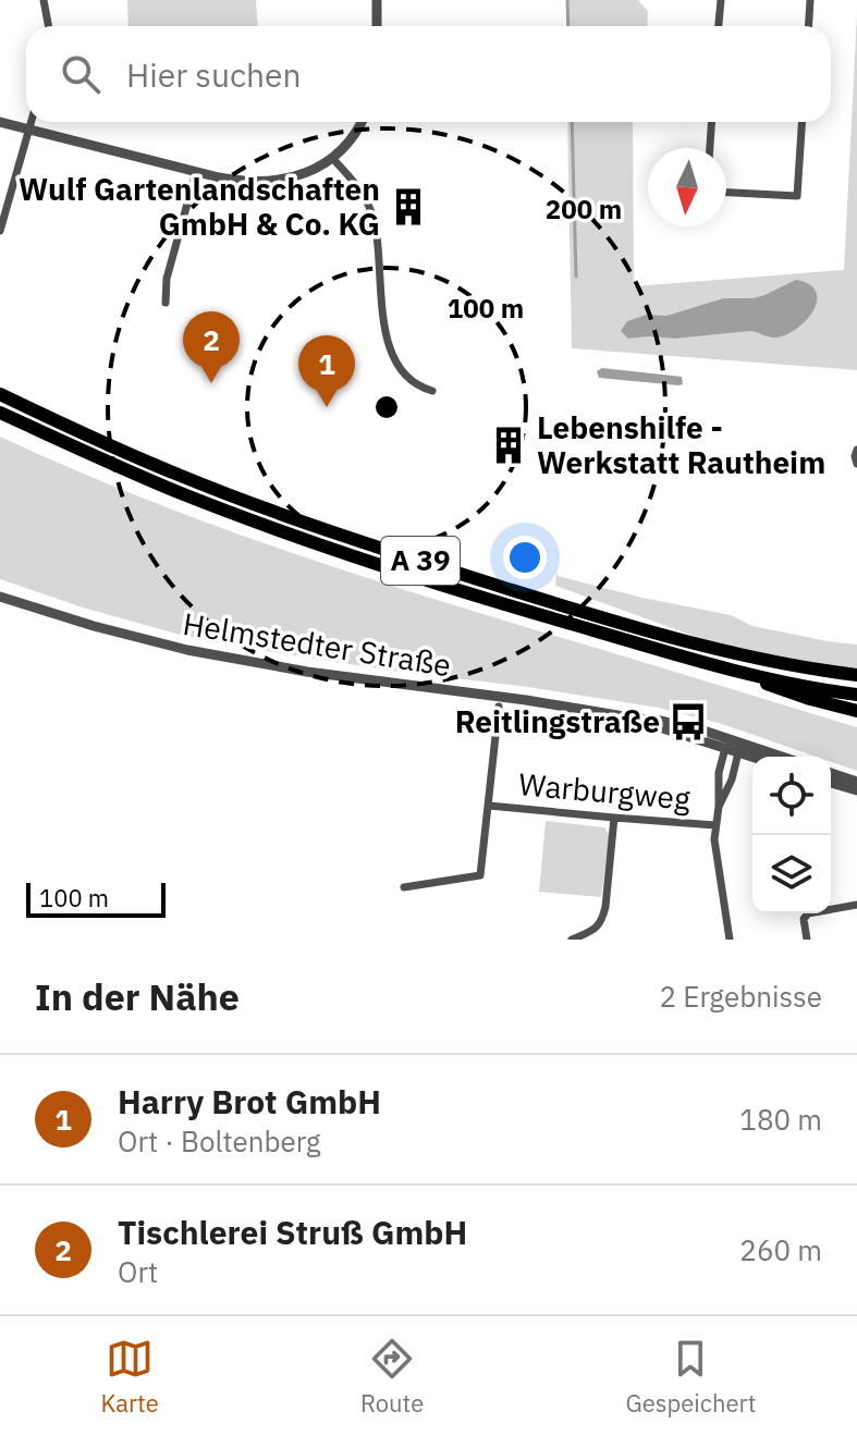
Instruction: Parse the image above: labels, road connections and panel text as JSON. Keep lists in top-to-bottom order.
{
  "streets": {
    "highway": ["A 39"],
    "street": ["Helmstedter Straße", "Warburgweg"]
  },
  "places": {
    "building": ["Wulf Gartenlandschaften GmbH & Co. KG", "Lebenshilfe - Werkstatt Rautheim"],
    "bus stop": ["Reitlingstraße"]
  },
  "scale_bar": "100 m",
  "north": "bottom",
  "page": {
    "search": "Hier suchen",
    "pins": ["2", "1"],
    "scale": "100 m",
    "heading": ["In der Nähe", "2 Ergebnisse"],
    "list": [
      {
        "mark": "1",
        "name": "Harry Brot GmbH",
        "note": "Ort · Boltenberg",
        "value": "180 m"
      },
      {
        "mark": "2",
        "name": "Tischlerei Struß GmbH",
        "note": "Ort",
        "value": "260 m"
      }
    ],
    "nav": ["Karte", "Route", "Gespeichert"]
  },
  "rings": ["200 m", "100 m"]
}
